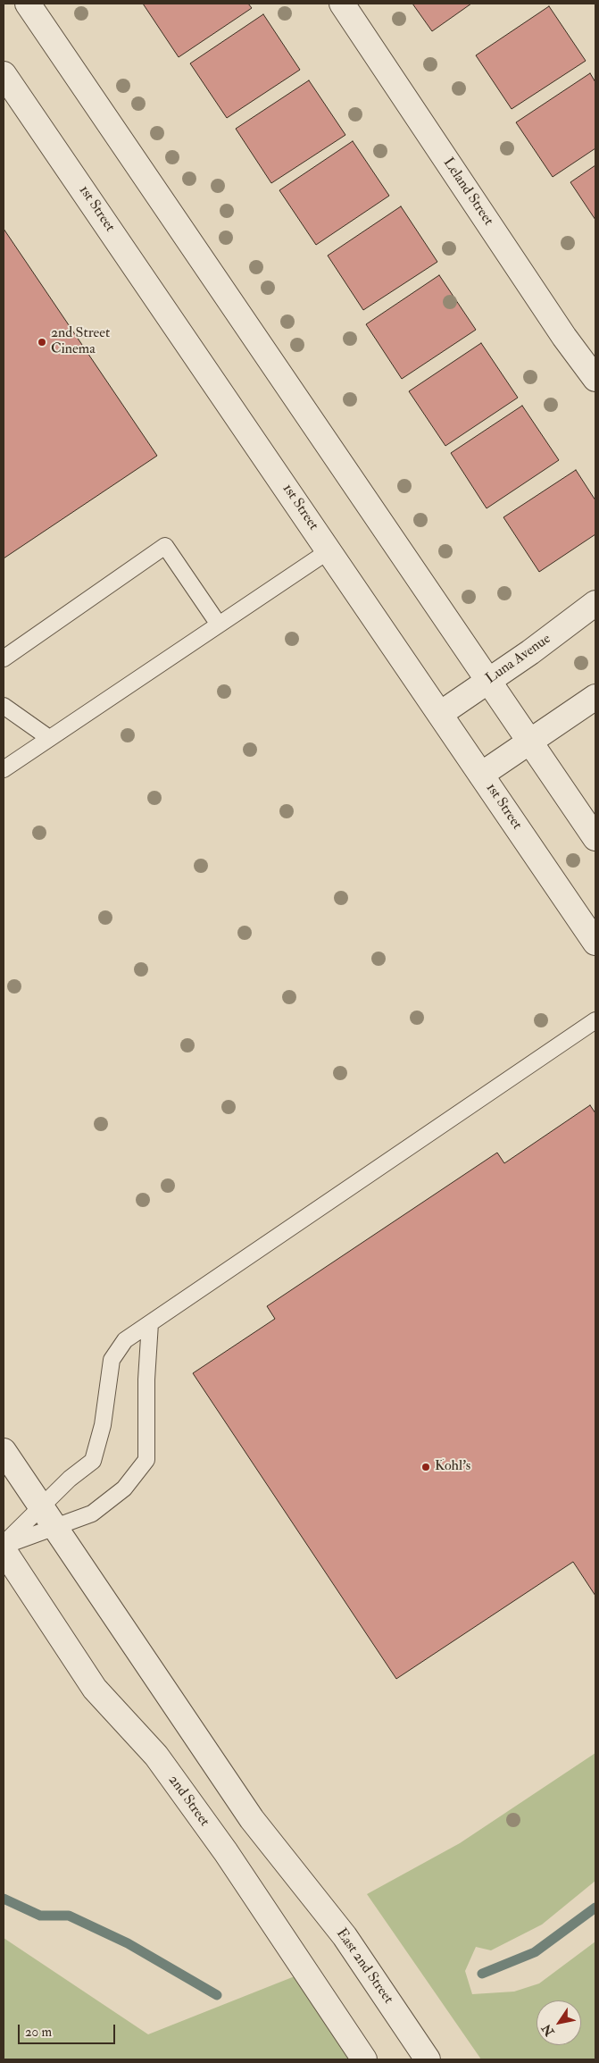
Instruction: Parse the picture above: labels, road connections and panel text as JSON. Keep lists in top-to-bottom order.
{
  "streets": {
    "street": [
      "Leland Street",
      "1st Street",
      "Luna Avenue",
      "2nd Street",
      "East 2nd Street"
    ]
  },
  "crossings": [
    ["1st Street", "Luna Avenue"]
  ],
  "places": ["2nd Street Cinema", "Kohl's"],
  "scale_bar": "20 m",
  "north": "bottom left"
}
